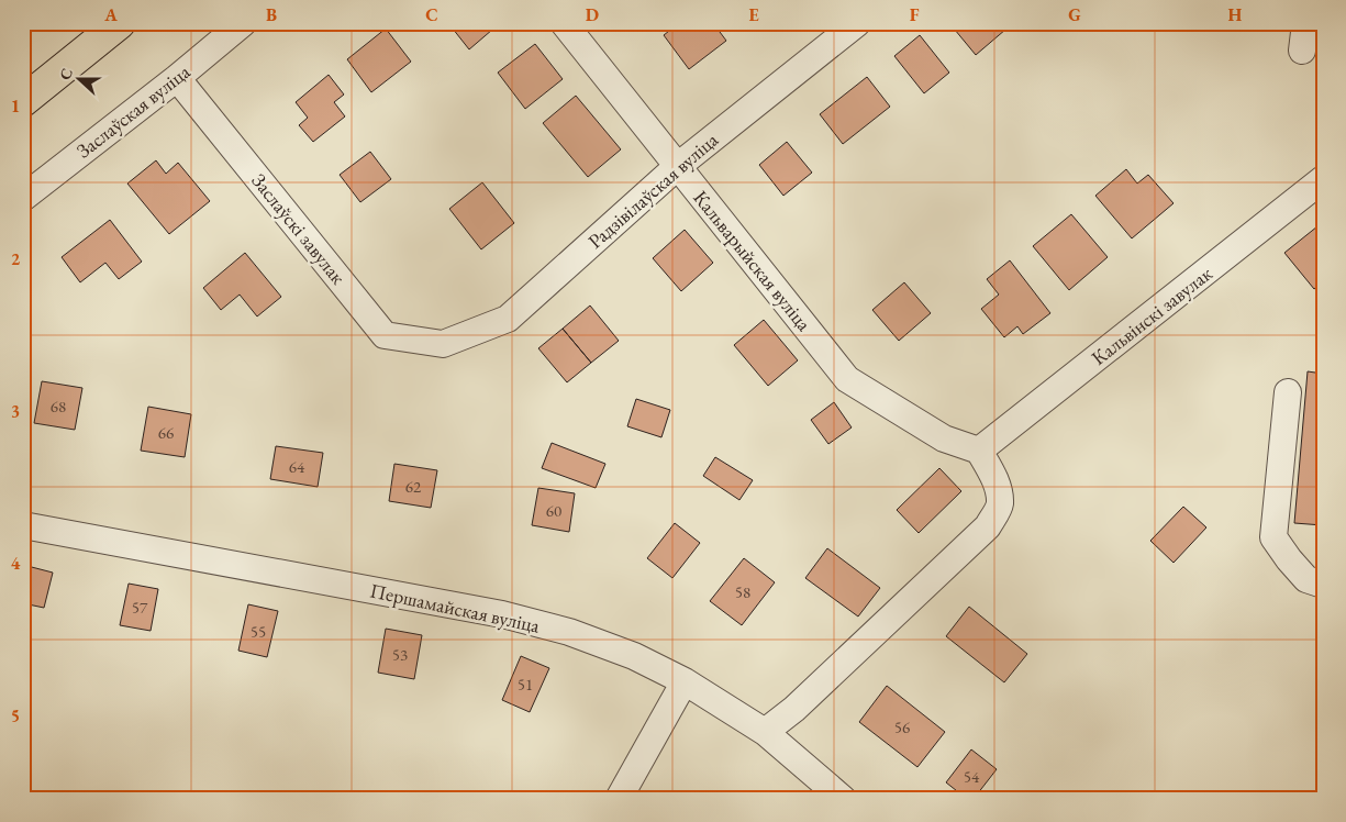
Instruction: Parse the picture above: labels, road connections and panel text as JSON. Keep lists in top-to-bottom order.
{
  "streets": {
    "street": [
      "Заслаўская вуліца",
      "Радзівілаўская вуліца",
      "Заслаўскі завулак",
      "Кальварыйская вуліца",
      "Кальвінскі завулак",
      "Першамайская вуліца"
    ]
  },
  "crossings": [
    ["Заслаўская вуліца", "Заслаўскі завулак"],
    ["Радзівілаўская вуліца", "Заслаўскі завулак"],
    ["Радзівілаўская вуліца", "Кальварыйская вуліца"],
    ["Кальварыйская вуліца", "Кальвінскі завулак"]
  ],
  "house_numbers": [
    "68",
    "66",
    "64",
    "62",
    "60",
    "58",
    "57",
    "55",
    "53",
    "51",
    "56",
    "54"
  ],
  "north": "left",
  "grid": {
    "columns": [
      "A",
      "B",
      "C",
      "D",
      "E",
      "F",
      "G",
      "H"
    ],
    "rows": [
      "1",
      "2",
      "3",
      "4",
      "5"
    ]
  }
}
